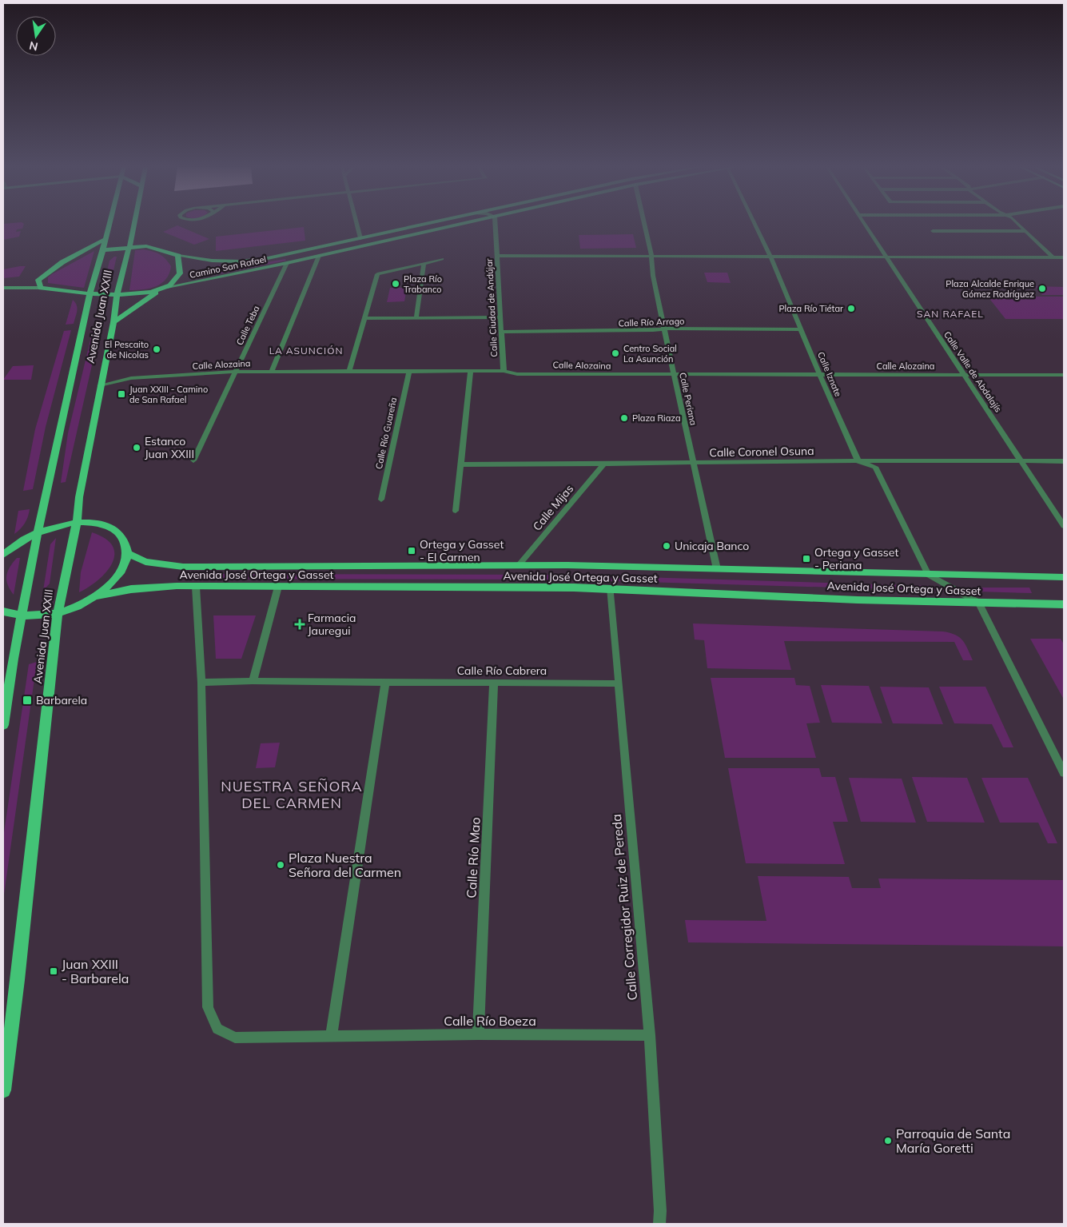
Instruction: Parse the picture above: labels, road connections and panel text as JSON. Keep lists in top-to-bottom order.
{
  "streets": {
    "main road": ["Camino San Rafael", "Avenida Juan XXIII", "Avenida José Ortega y Gasset"],
    "street": [
      "Calle Ciudad de Andújar",
      "Calle Río Arrago",
      "Calle Teba",
      "Calle Alozaina",
      "Calle Valle de Abdalajís",
      "Calle Iznate",
      "Calle Periana",
      "Calle Río Guareña",
      "Calle Coronel Osuna",
      "Calle Mijas",
      "Calle Río Cabrera",
      "Calle Río Mao",
      "Calle Corregidor Ruiz de Pereda",
      "Calle Río Boeza"
    ]
  },
  "crossings": [
    ["Camino San Rafael", "Calle Teba"],
    ["Calle Ciudad de Andújar", "Calle Río Arrago"],
    ["Calle Ciudad de Andújar", "Calle Alozaina"],
    ["Avenida Juan XXIII", "Calle Alozaina"],
    ["Calle Río Arrago", "Calle Iznate"],
    ["Calle Río Arrago", "Calle Periana"],
    ["Calle Teba", "Calle Alozaina"],
    ["Calle Alozaina", "Calle Valle de Abdalajís"],
    ["Calle Alozaina", "Calle Iznate"],
    ["Calle Alozaina", "Calle Periana"],
    ["Calle Alozaina", "Calle Río Guareña"],
    ["Calle Valle de Abdalajís", "Calle Coronel Osuna"],
    ["Calle Iznate", "Calle Coronel Osuna"],
    ["Calle Periana", "Calle Coronel Osuna"],
    ["Calle Periana", "Avenida José Ortega y Gasset"],
    ["Calle Coronel Osuna", "Calle Mijas"],
    ["Calle Mijas", "Avenida José Ortega y Gasset"],
    ["Avenida José Ortega y Gasset", "Calle Corregidor Ruiz de Pereda"],
    ["Calle Río Cabrera", "Calle Río Mao"],
    ["Calle Río Cabrera", "Calle Corregidor Ruiz de Pereda"],
    ["Calle Río Mao", "Calle Río Boeza"],
    ["Calle Corregidor Ruiz de Pereda", "Calle Río Boeza"]
  ],
  "districts": ["SAN RAFAEL", "LA ASUNCIÓN", "NUESTRA SEÑORA DEL CARMEN"],
  "places": {
    "other": [
      "Plaza Río Trabanco",
      "Plaza Alcalde Enrique Gómez Rodríguez",
      "Plaza Río Tiétar",
      "El Pescaito de Nicolas",
      "Centro Social La Asunción",
      "Plaza Riaza",
      "Estanco Juan XXIII",
      "Unicaja Banco",
      "Plaza Nuestra Señora del Carmen",
      "Parroquia de Santa María Goretti"
    ],
    "transit": [
      "Juan XXIII - Camino de San Rafael",
      "Ortega y Gasset - El Carmen",
      "Ortega y Gasset - Periana",
      "Barbarela",
      "Juan XXIII - Barbarela"
    ],
    "health": ["Farmacia Jauregui"]
  },
  "north": "bottom"
}
